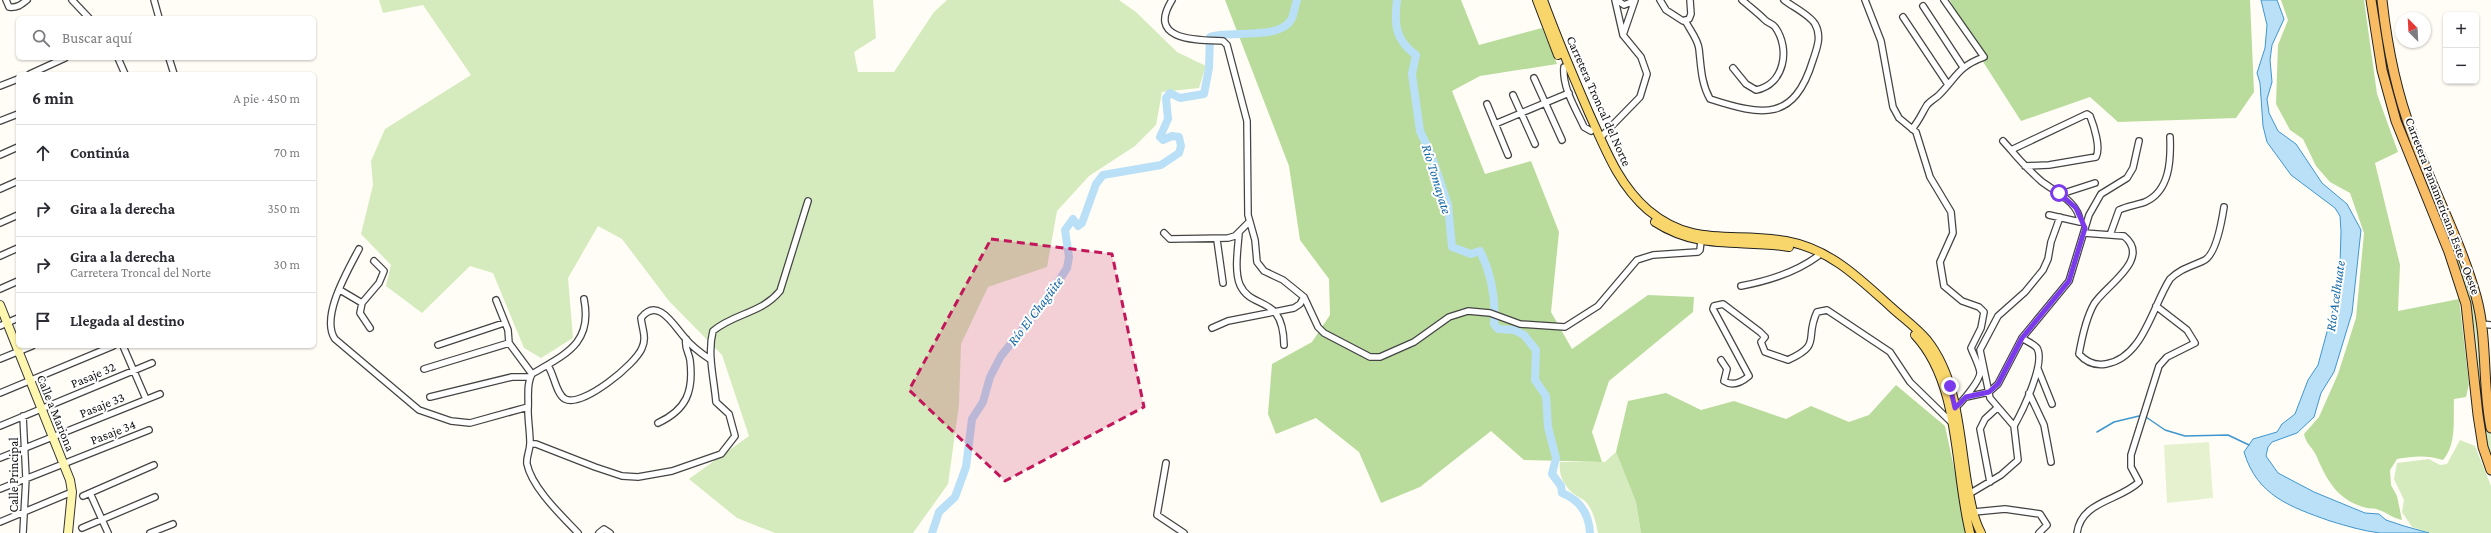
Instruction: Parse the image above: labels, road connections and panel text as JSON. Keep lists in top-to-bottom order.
{
  "streets": {
    "highway": ["Carretera Panamericana Este - Oeste"],
    "main road": ["Carretera Troncal del Norte", "Calle a Mariona"],
    "street": [
      "Pasaje 32",
      "Pasaje 33",
      "Pasaje 34",
      "Calle Principal"
    ]
  },
  "crossings": [
    ["Pasaje 32", "Calle a Mariona"],
    ["Pasaje 32", "Calle Principal"],
    ["Pasaje 33", "Calle a Mariona"],
    ["Pasaje 33", "Calle Principal"],
    ["Calle a Mariona", "Pasaje 34"],
    ["Pasaje 34", "Calle Principal"]
  ],
  "water": ["Río Tomayate", "Río Acelhuate", "Río El Chagüite"],
  "north": "top left",
  "page": {
    "map_buttons": ["+", "−"],
    "search": "Buscar aquí",
    "heading": ["6 min", "A pie · 450 m"],
    "list": [
      ["Continúa", "70 m"],
      ["Gira a la derecha", "350 m"],
      ["Gira a la derecha", "Carretera Troncal del Norte", "30 m"],
      "Llegada al destino"
    ]
  }
}
